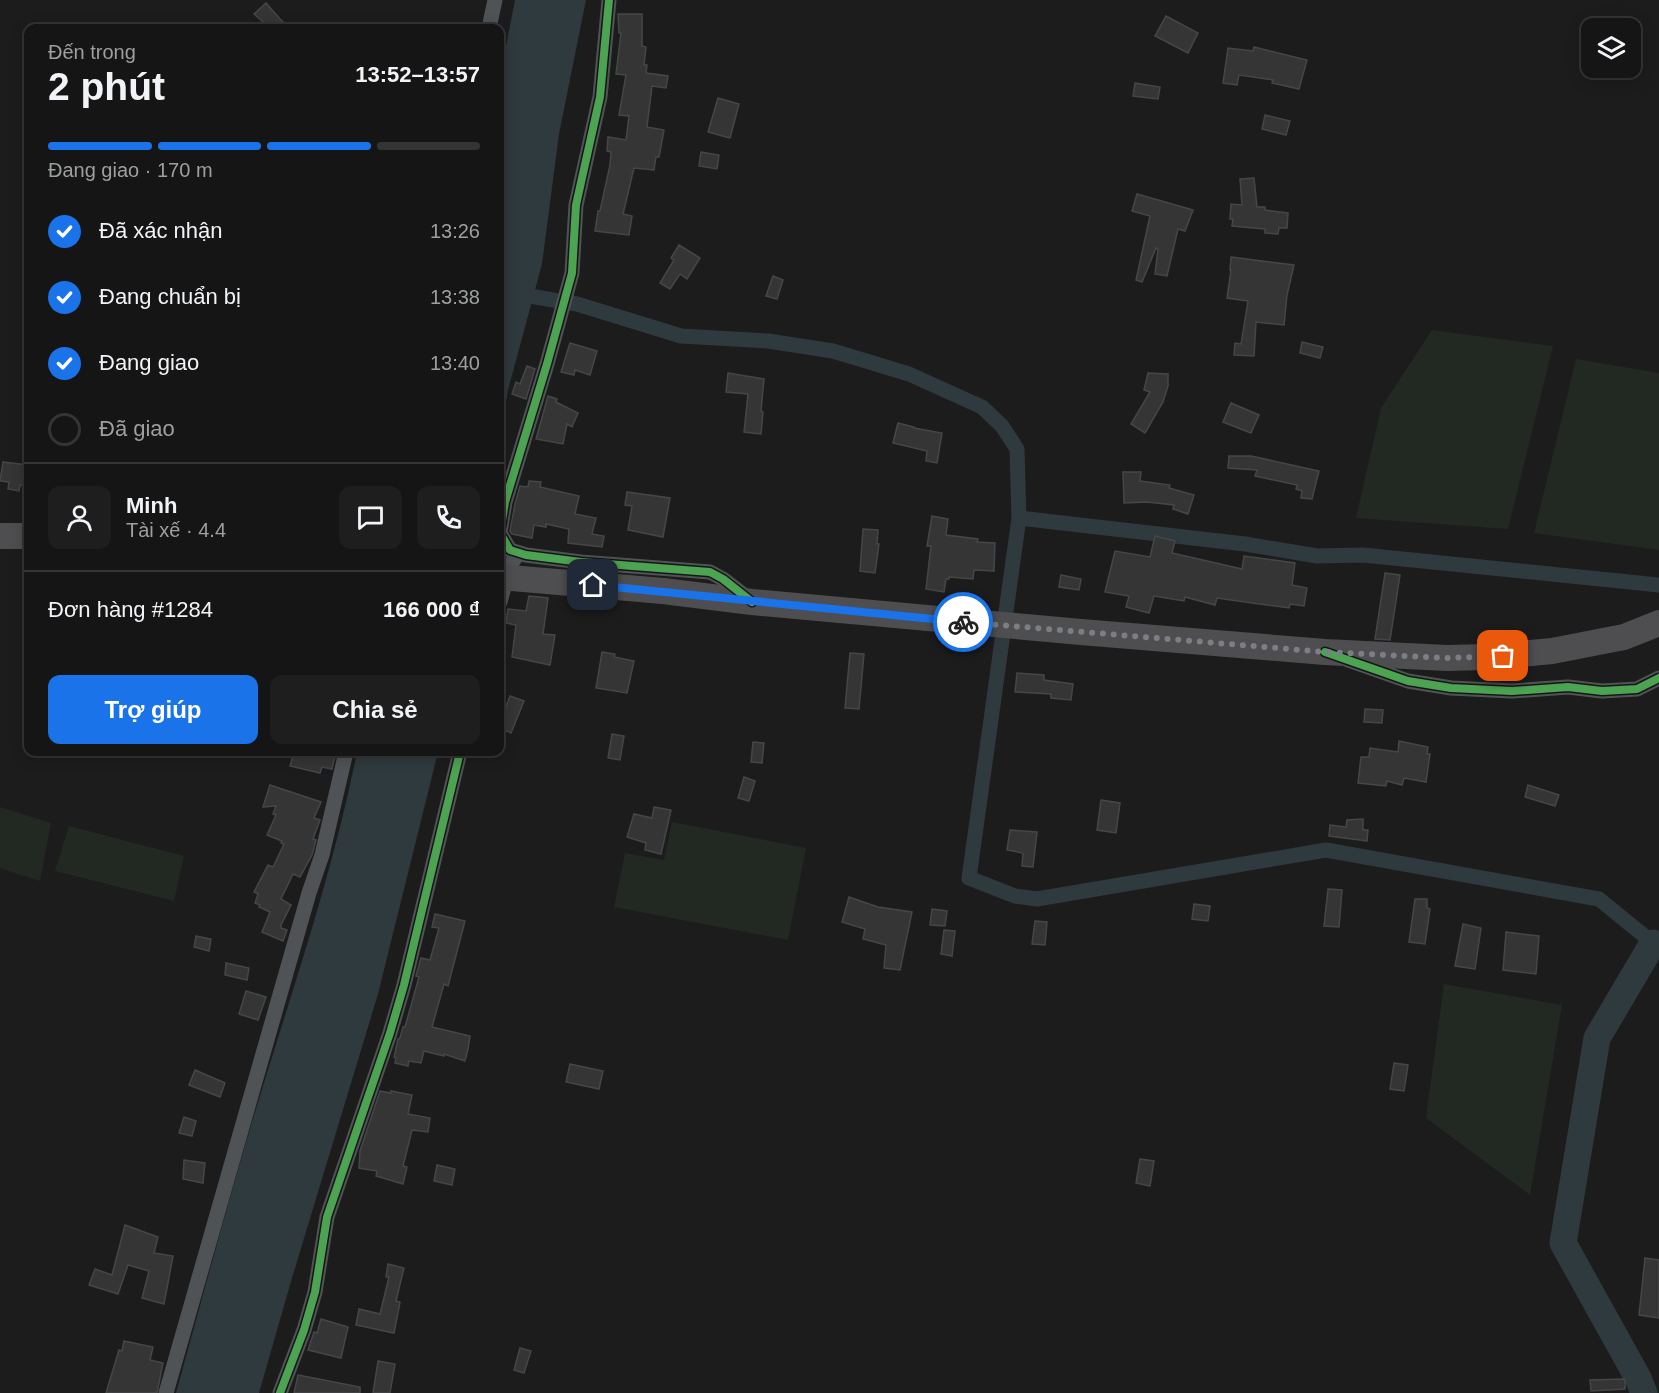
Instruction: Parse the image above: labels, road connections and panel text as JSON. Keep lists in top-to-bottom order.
{
  "page": {
    "heading": ["2 phút", "Đến trong", "13:52–13:57"],
    "panel": [
      "Minh",
      "Tài xế · 4.4",
      "Đơn hàng #1284",
      "166 000 ₫"
    ],
    "bar": "Đang giao · 170 m",
    "list": [
      ["Đã xác nhận", "13:26"],
      ["Đang chuẩn bị", "13:38"],
      ["Đang giao", "13:40"],
      "Đã giao"
    ],
    "buttons": ["Trợ giúp", "Chia sẻ"]
  }
}
